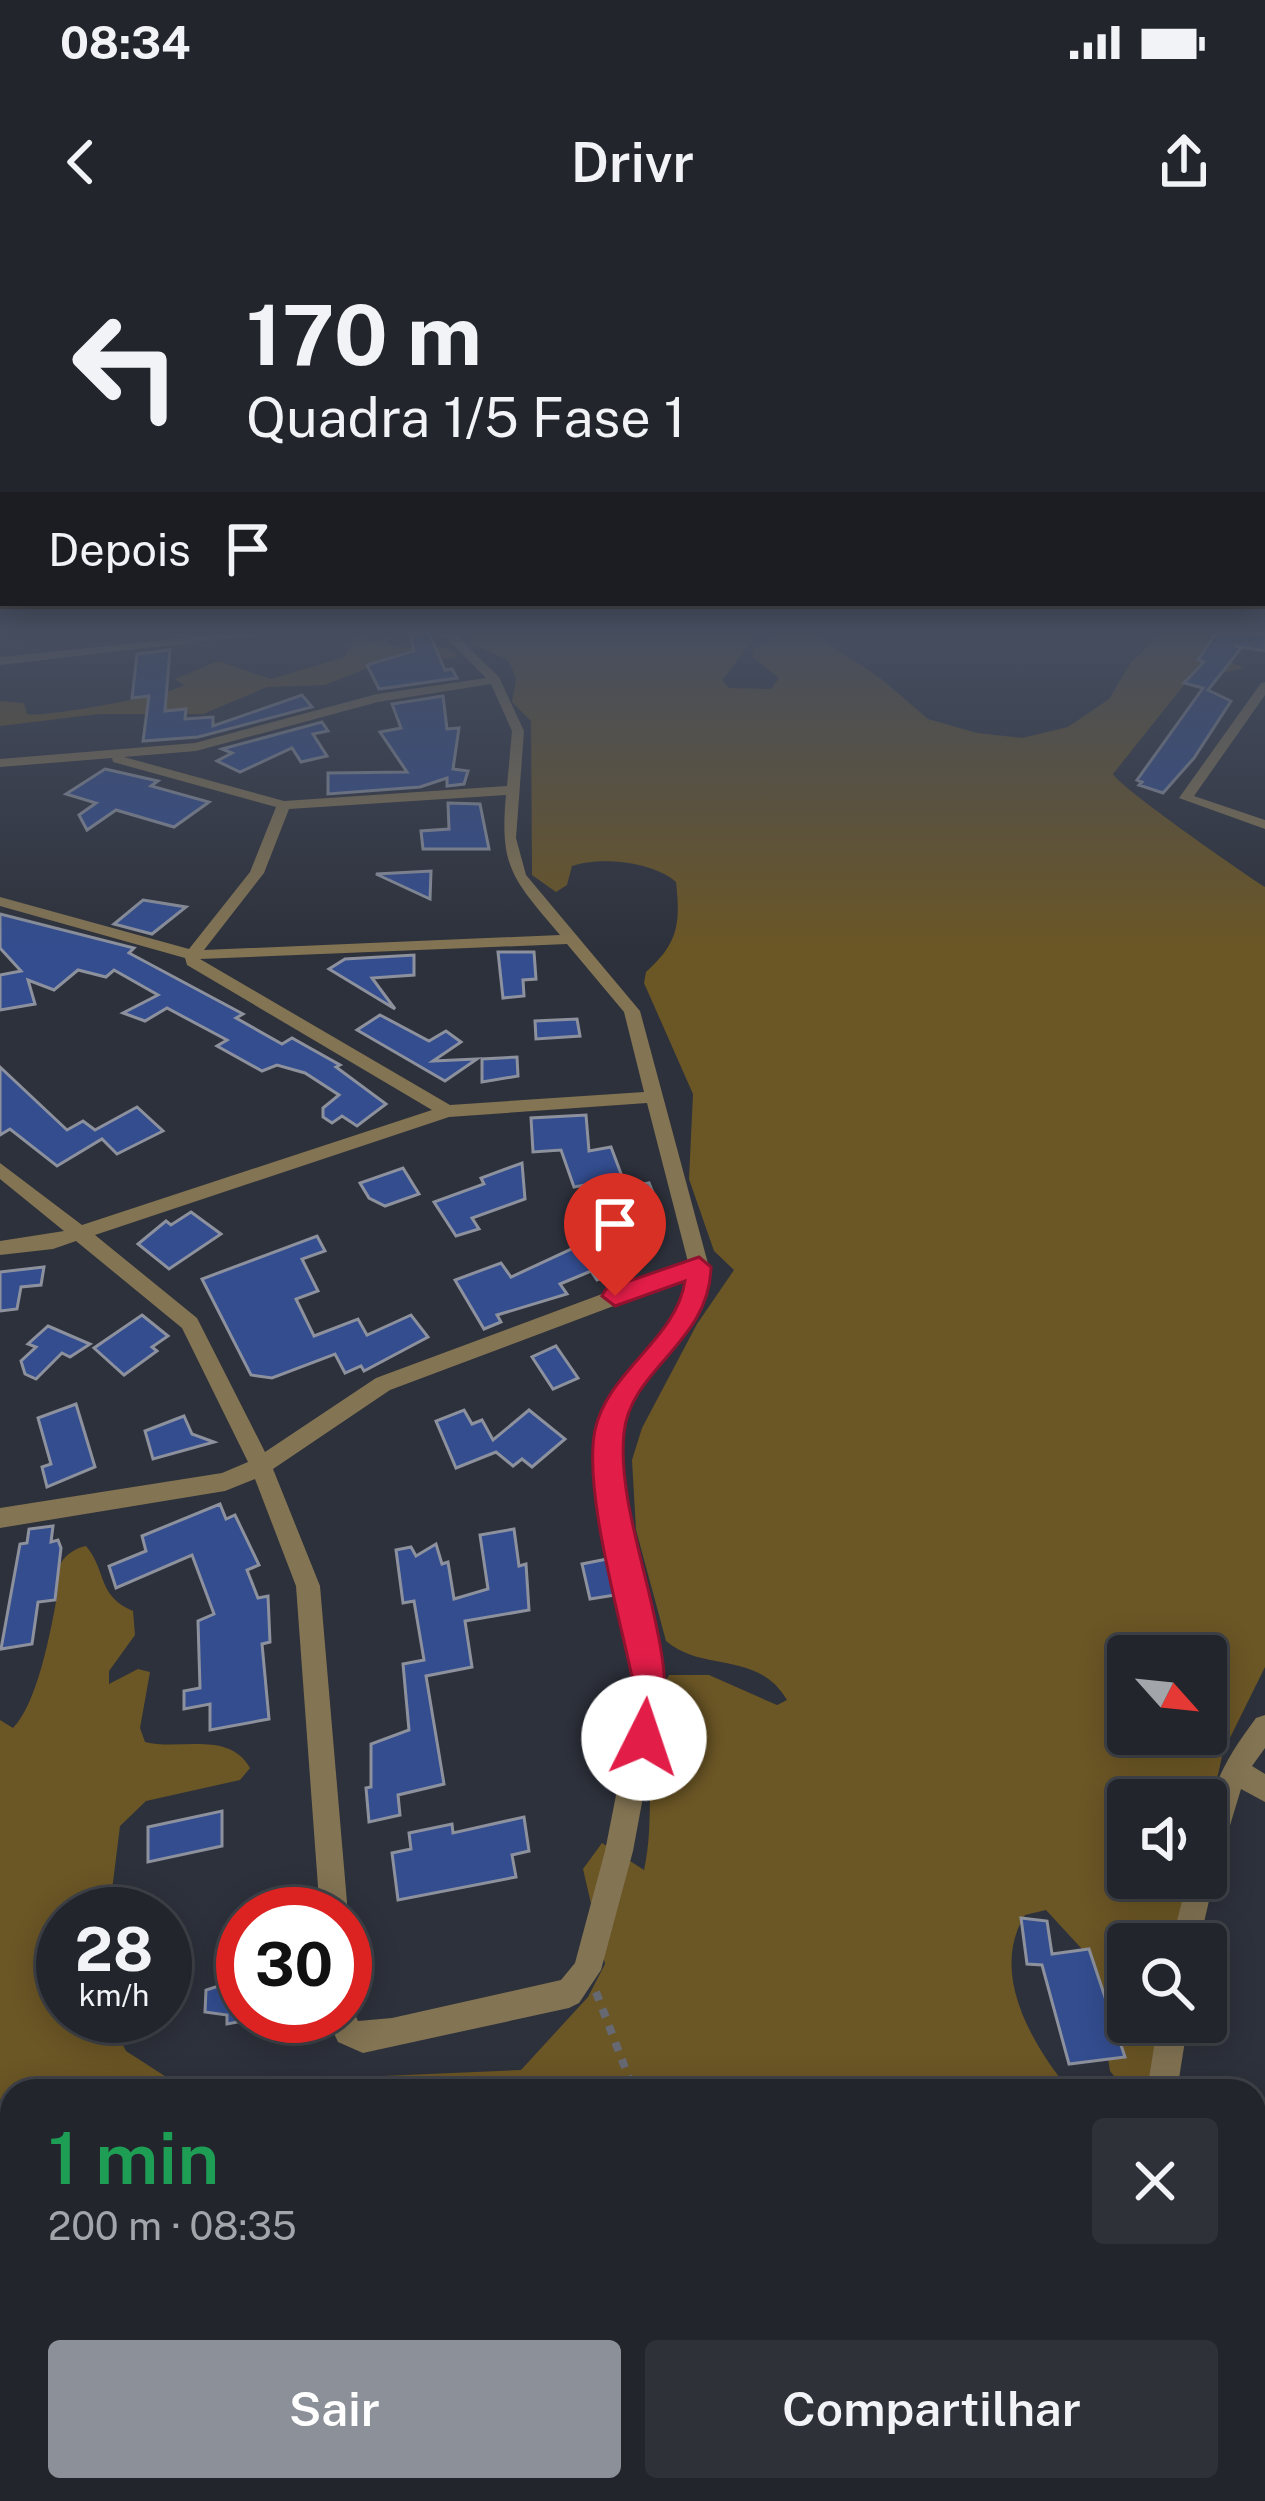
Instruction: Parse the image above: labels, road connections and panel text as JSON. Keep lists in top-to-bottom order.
{
  "north": "bottom right",
  "page": {
    "status": "08:34",
    "header": "Drivr",
    "turn": ["170 m", "Quadra 1/5 Fase 1"],
    "then": "Depois",
    "speed": "28 km/h",
    "limit": "30",
    "heading": ["1 min", "200 m · 08:35"],
    "buttons": ["Sair", "Compartilhar"]
  }
}
